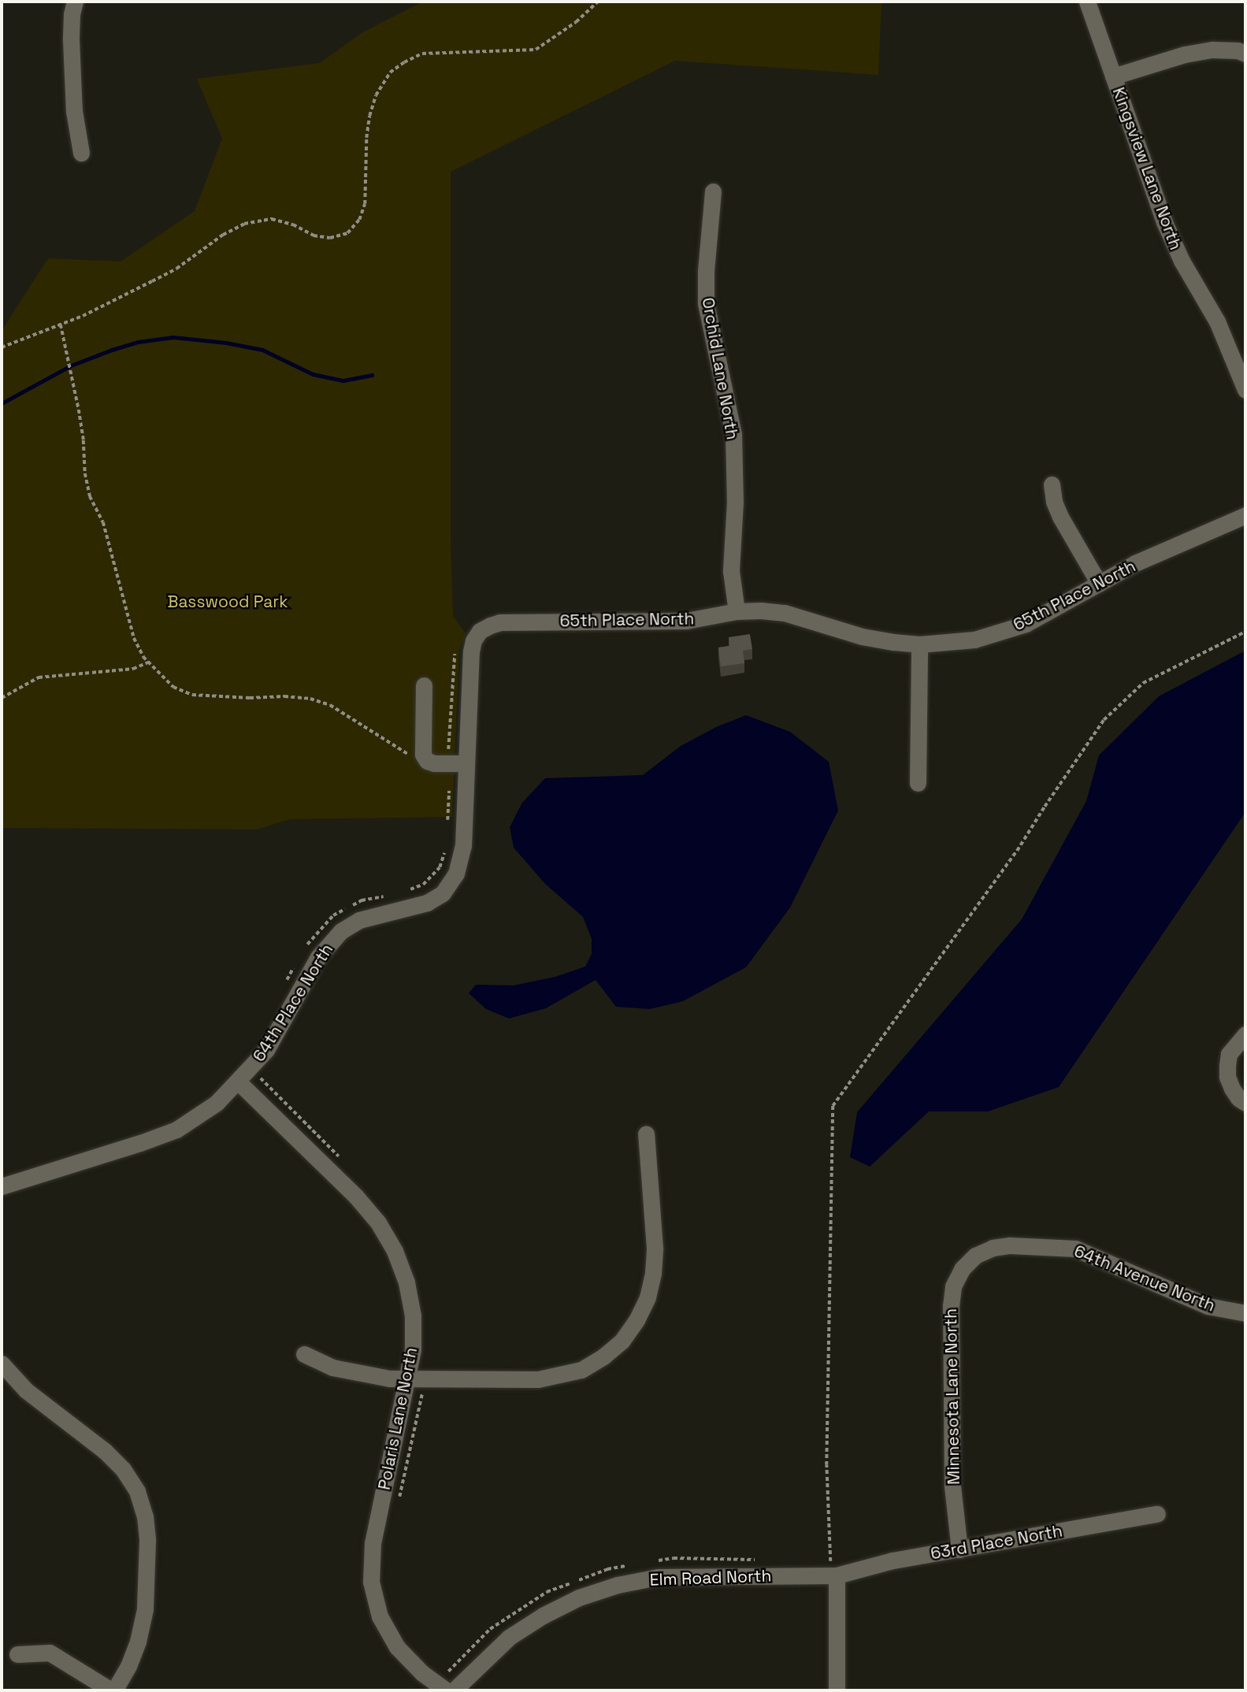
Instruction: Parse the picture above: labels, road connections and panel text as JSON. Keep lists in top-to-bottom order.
{
  "streets": {
    "street": [
      "Kingsview Lane North",
      "Orchid Lane North",
      "65th Place North",
      "64th Place North",
      "64th Avenue North",
      "Minnesota Lane North",
      "Polaris Lane North",
      "63rd Place North",
      "Elm Road North"
    ]
  },
  "crossings": [
    ["Orchid Lane North", "65th Place North"],
    ["65th Place North", "64th Place North"],
    ["64th Place North", "Polaris Lane North"],
    ["64th Avenue North", "Minnesota Lane North"],
    ["Minnesota Lane North", "63rd Place North"],
    ["63rd Place North", "Elm Road North"]
  ],
  "parks": ["Basswood Park"]
}
